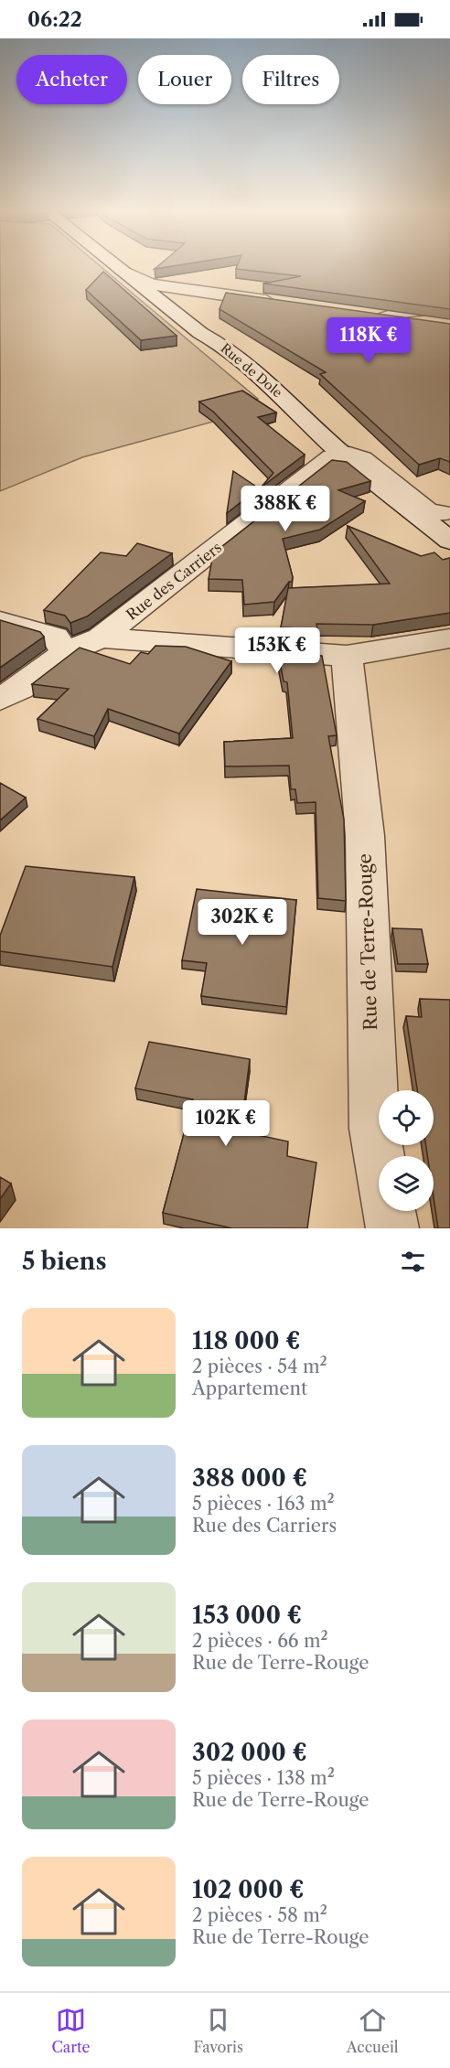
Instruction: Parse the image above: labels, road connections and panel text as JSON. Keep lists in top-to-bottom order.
{
  "streets": {
    "main road": ["Rue de Dole", "Rue des Carriers", "Rue de Terre-Rouge"]
  },
  "crossings": [
    ["Rue de Dole", "Rue des Carriers"]
  ],
  "page": {
    "status": "06:22",
    "chip": ["Acheter", "Louer", "Filtres"],
    "price": [
      "118K €",
      "388K €",
      "153K €",
      "302K €",
      "102K €"
    ],
    "heading": "5 biens",
    "list": [
      {
        "name": "118 000 €",
        "note": "2 pièces · 54 m² · Appartement"
      },
      {
        "name": "388 000 €",
        "note": "5 pièces · 163 m² · Rue des Carriers"
      },
      {
        "name": "153 000 €",
        "note": "2 pièces · 66 m² · Rue de Terre-Rouge"
      },
      {
        "name": "302 000 €",
        "note": "5 pièces · 138 m² · Rue de Terre-Rouge"
      },
      {
        "name": "102 000 €",
        "note": "2 pièces · 58 m² · Rue de Terre-Rouge"
      }
    ],
    "tabs": ["Carte", "Favoris", "Accueil"]
  }
}
